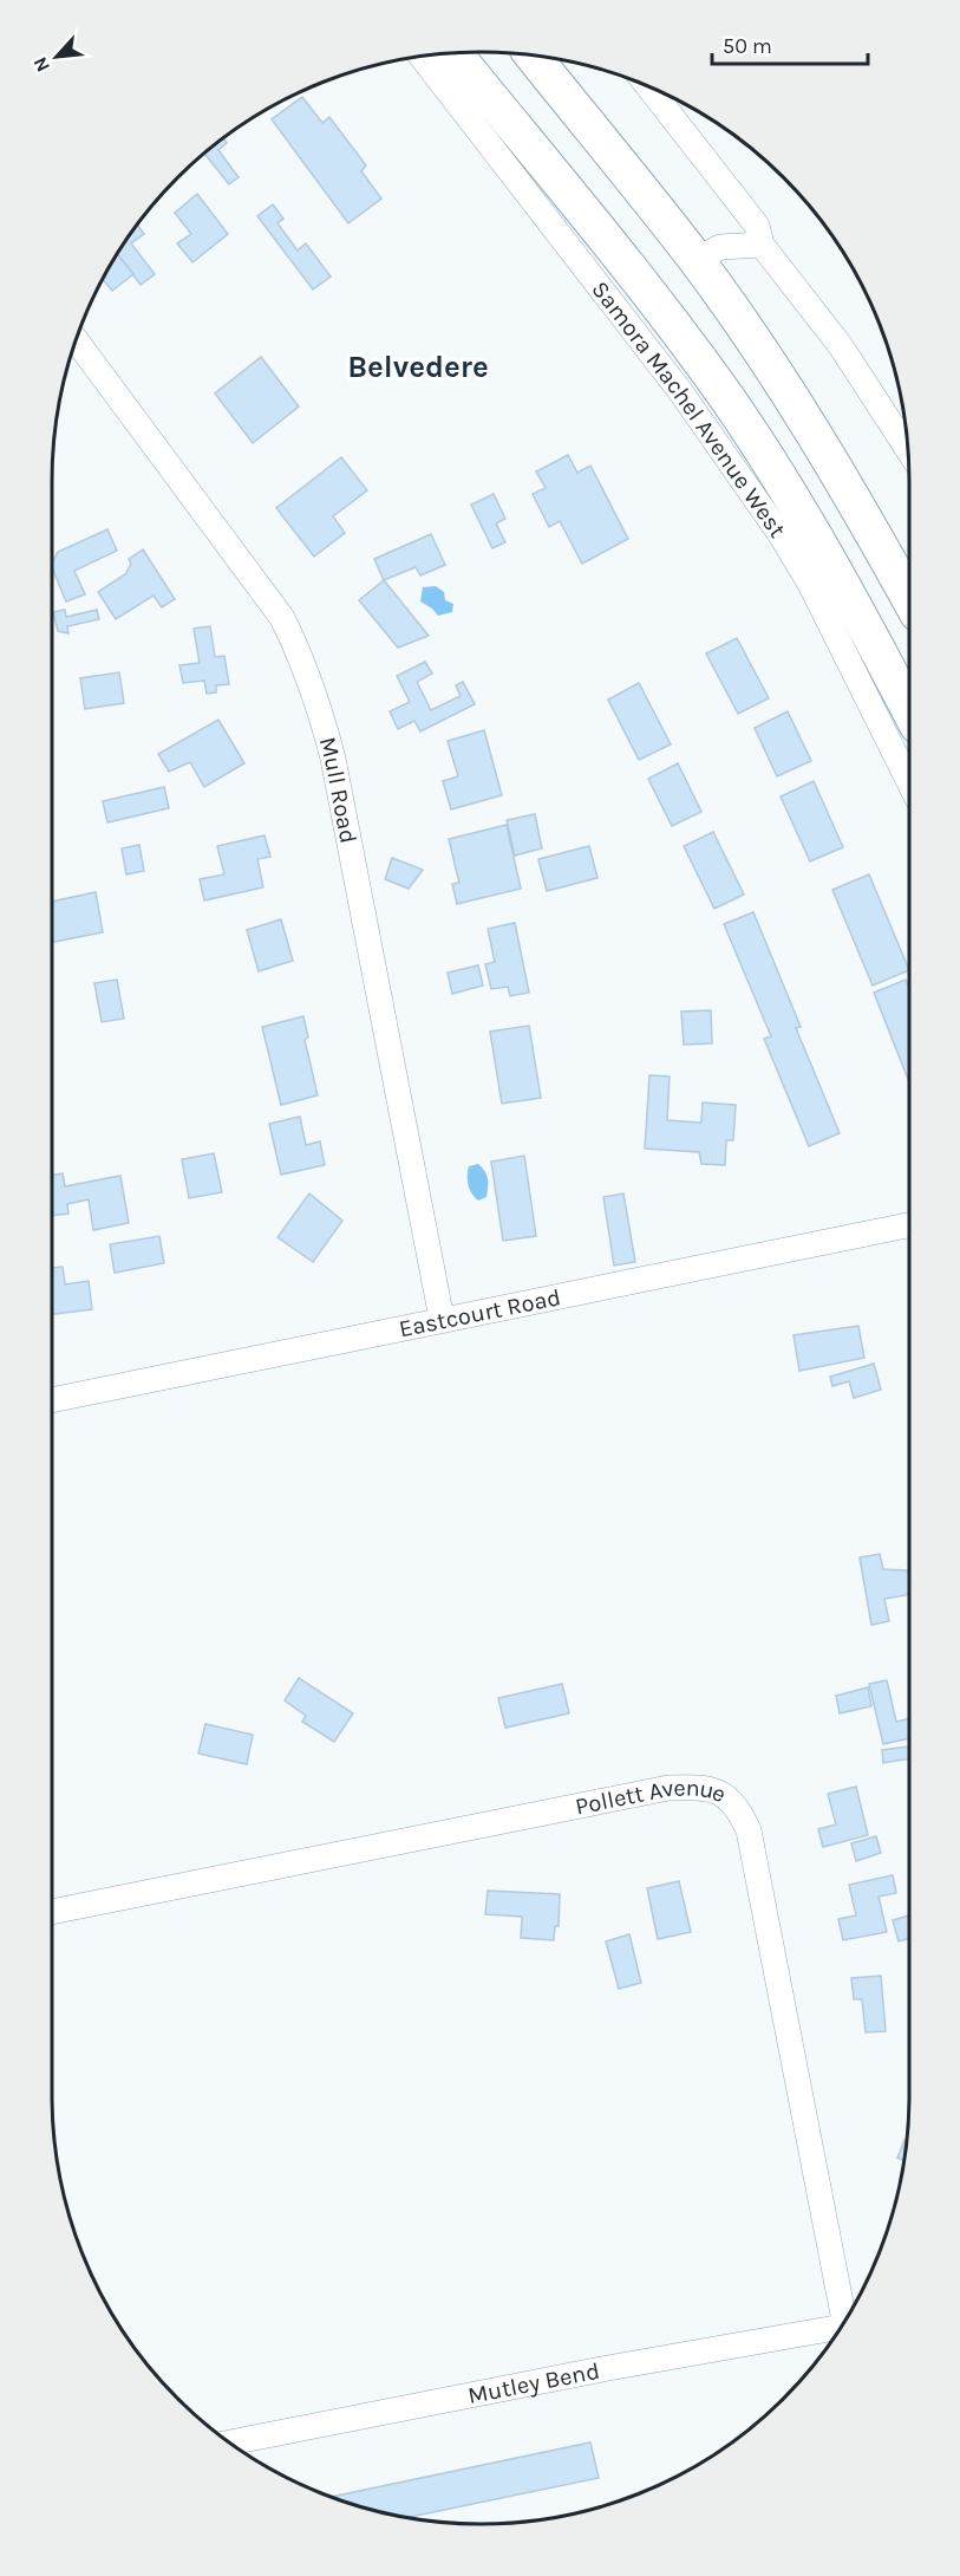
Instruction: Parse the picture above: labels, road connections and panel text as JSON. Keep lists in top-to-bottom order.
{
  "streets": {
    "highway": ["Samora Machel Avenue West"],
    "street": [
      "Mull Road",
      "Eastcourt Road",
      "Pollett Avenue",
      "Mutley Bend"
    ]
  },
  "crossings": [
    ["Mull Road", "Eastcourt Road"]
  ],
  "districts": ["Belvedere"],
  "scale_bar": "50 m",
  "north": "bottom left"
}
